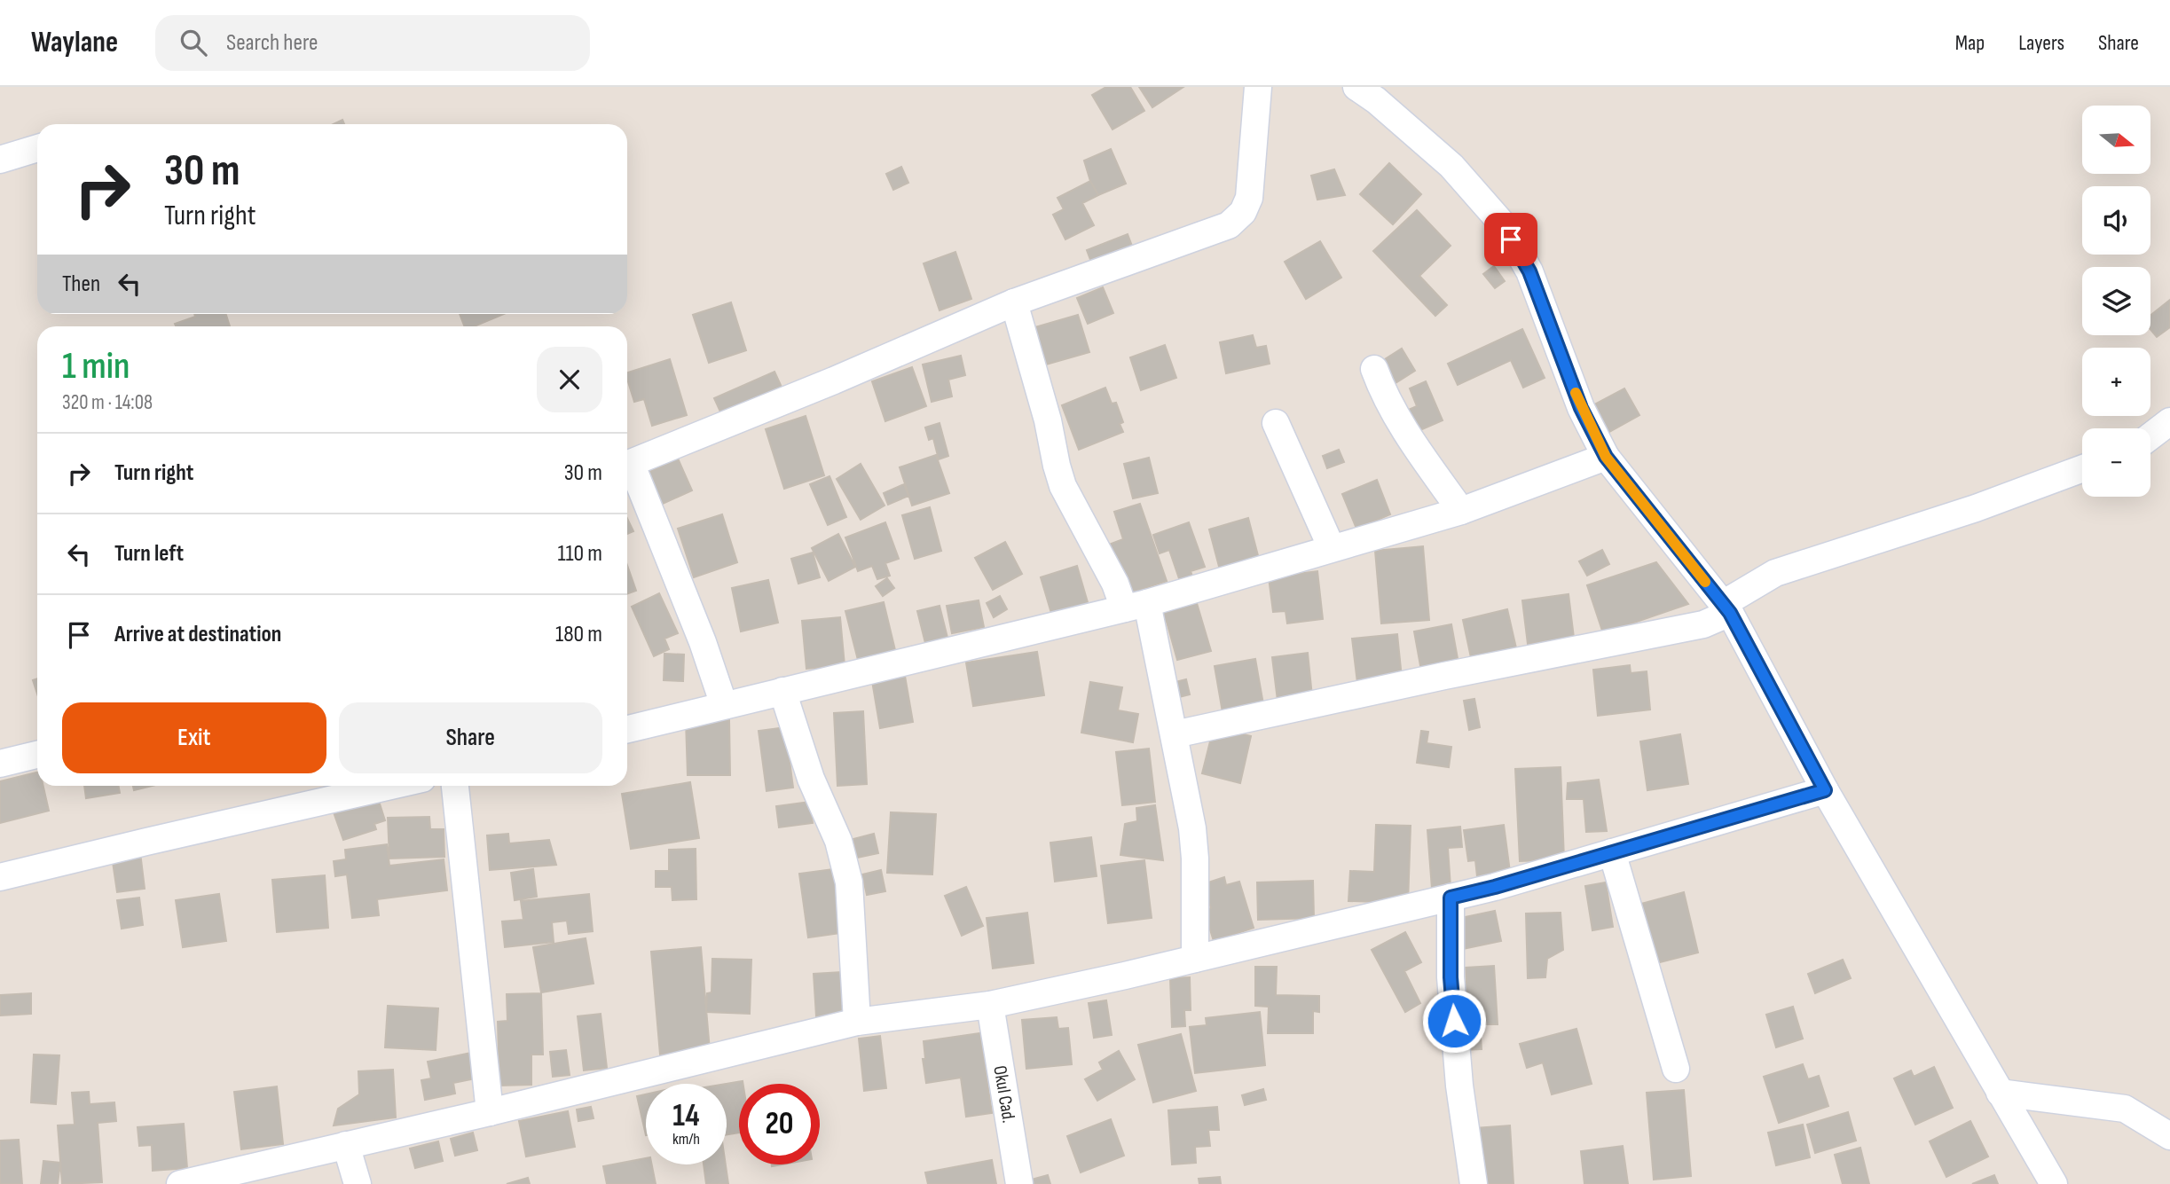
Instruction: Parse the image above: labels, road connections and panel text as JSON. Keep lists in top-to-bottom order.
{
  "streets": {
    "street": ["Okul Cad."]
  },
  "north": "right",
  "page": {
    "header": "Waylane",
    "search": "Search here",
    "nav": ["Map", "Layers", "Share"],
    "map_buttons": ["+", "−"],
    "turn": ["30 m", "Turn right"],
    "then": "Then",
    "heading": ["1 min", "320 m · 14:08"],
    "list": [
      {
        "name": "Turn right",
        "value": "30 m"
      },
      {
        "name": "Turn left",
        "value": "110 m"
      },
      {
        "name": "Arrive at destination",
        "value": "180 m"
      }
    ],
    "buttons": ["Exit", "Share"],
    "speed": "14 km/h",
    "limit": "20"
  }
}
